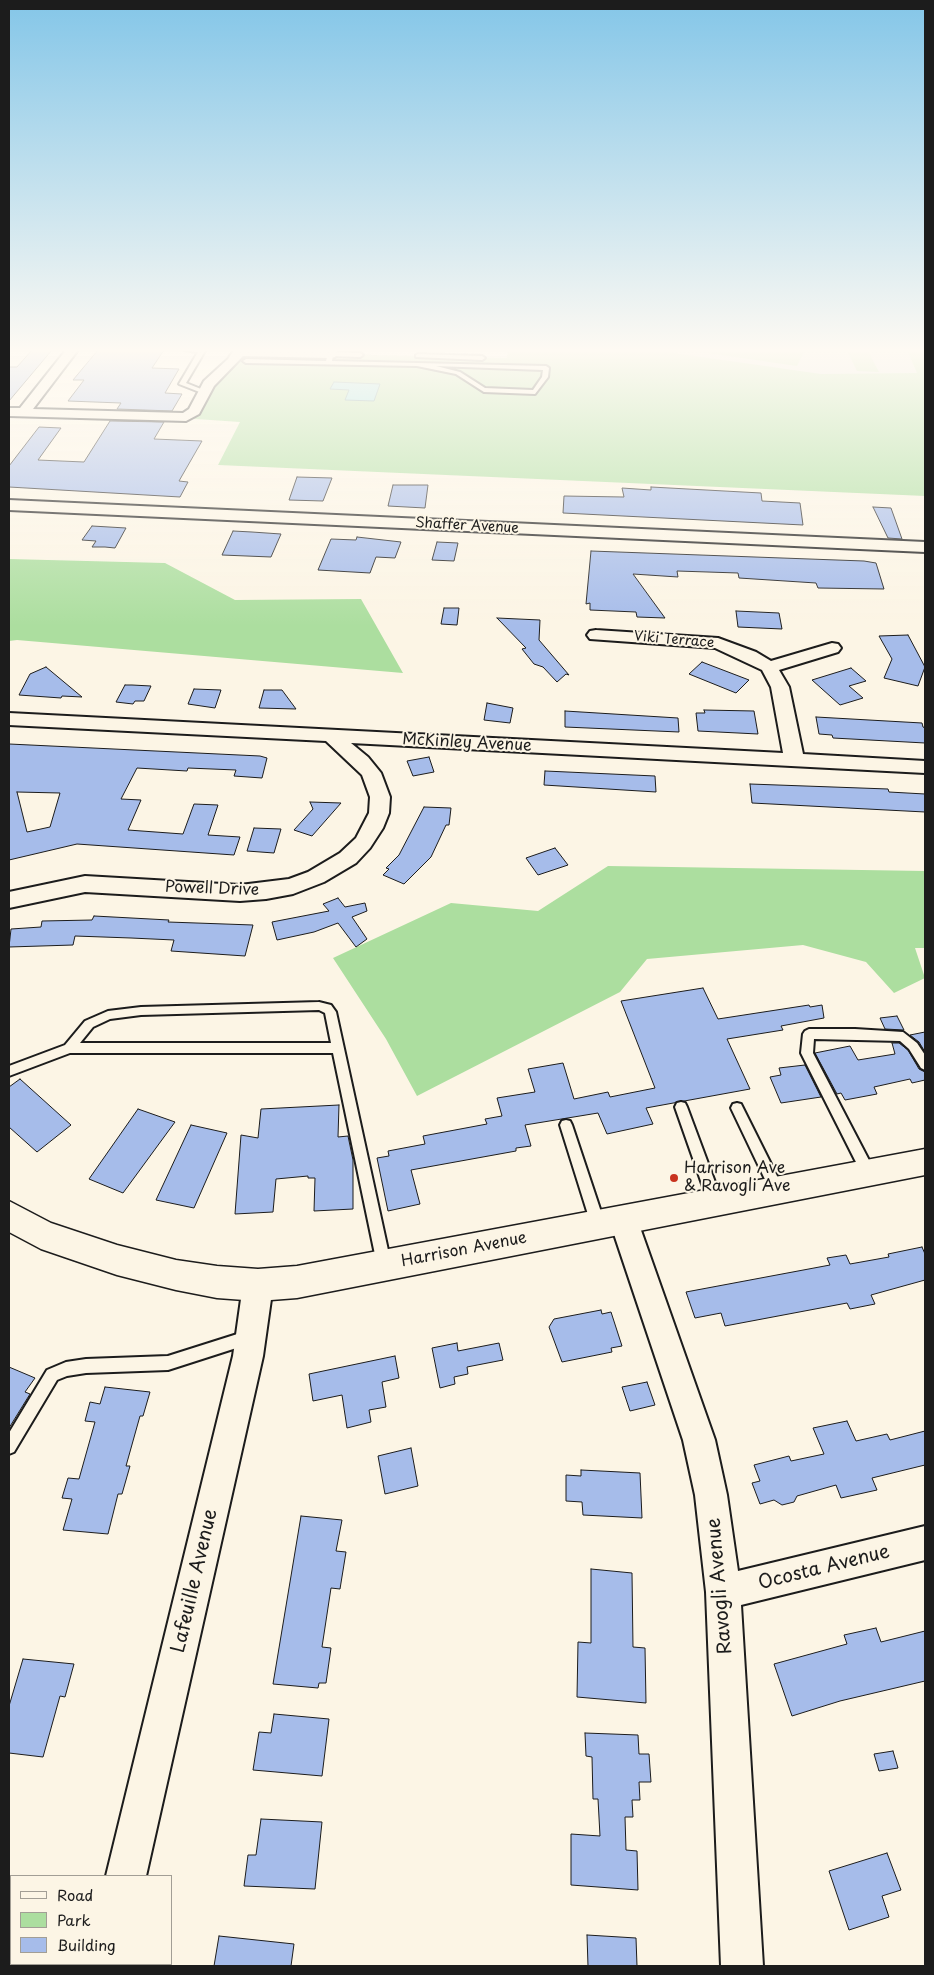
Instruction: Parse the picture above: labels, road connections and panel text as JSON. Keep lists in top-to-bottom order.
{
  "streets": {
    "main road": ["Harrison Avenue"],
    "street": [
      "Shaffer Avenue",
      "Viki Terrace",
      "McKinley Avenue",
      "Powell Drive",
      "Ocosta Avenue",
      "Lafeuille Avenue",
      "Ravogli Avenue"
    ]
  },
  "crossings": [
    ["McKinley Avenue", "Powell Drive"],
    ["Harrison Avenue", "Lafeuille Avenue"],
    ["Harrison Avenue", "Ravogli Avenue"],
    ["Ocosta Avenue", "Ravogli Avenue"]
  ],
  "places": ["Harrison Ave & Ravogli Ave"],
  "legend": ["Road", "Park", "Building"]
}
